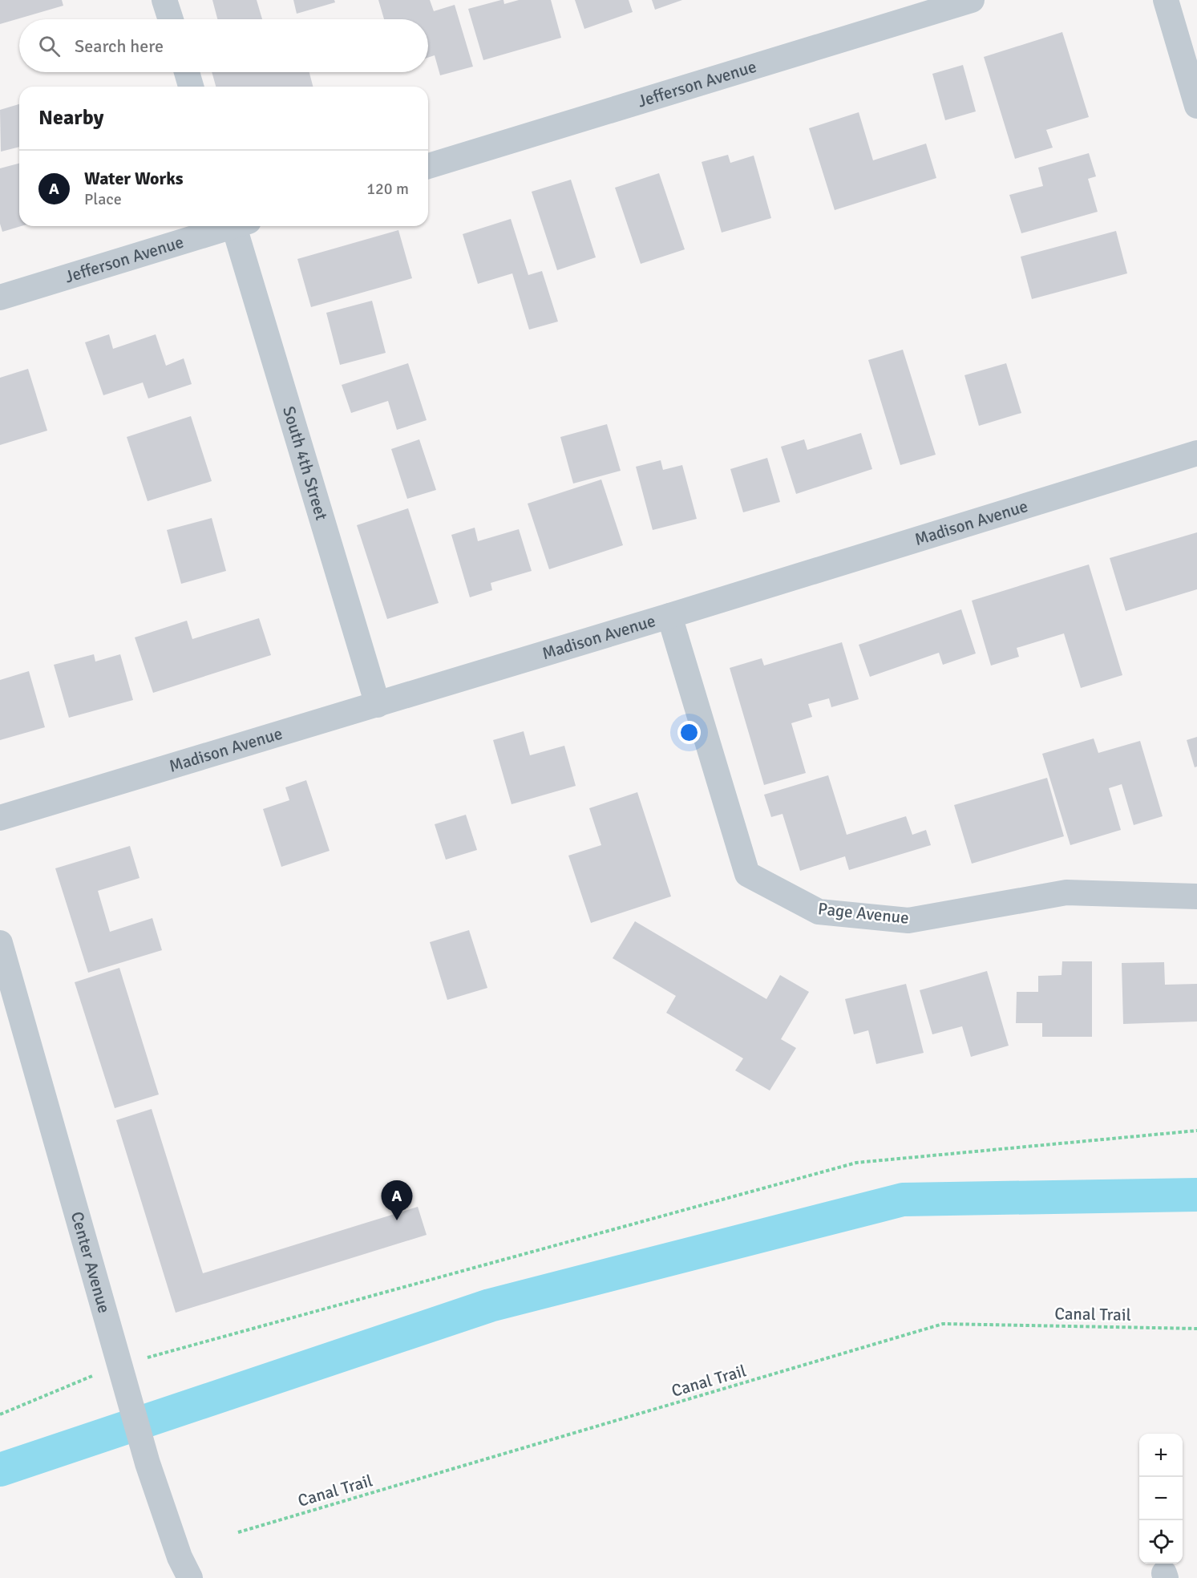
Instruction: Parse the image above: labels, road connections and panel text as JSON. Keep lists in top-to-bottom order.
{
  "streets": {
    "street": [
      "Jefferson Avenue",
      "South 4th Street",
      "Madison Avenue",
      "Page Avenue",
      "Center Avenue"
    ],
    "path": ["Canal Trail"]
  },
  "crossings": [
    ["South 4th Street", "Madison Avenue"],
    ["Madison Avenue", "Page Avenue"]
  ],
  "page": {
    "search": "Search here",
    "heading": "Nearby",
    "list": [
      {
        "mark": "A",
        "name": "Water Works",
        "note": "Place",
        "value": "120 m"
      }
    ],
    "pins": "A",
    "map_buttons": ["+", "−"]
  }
}
